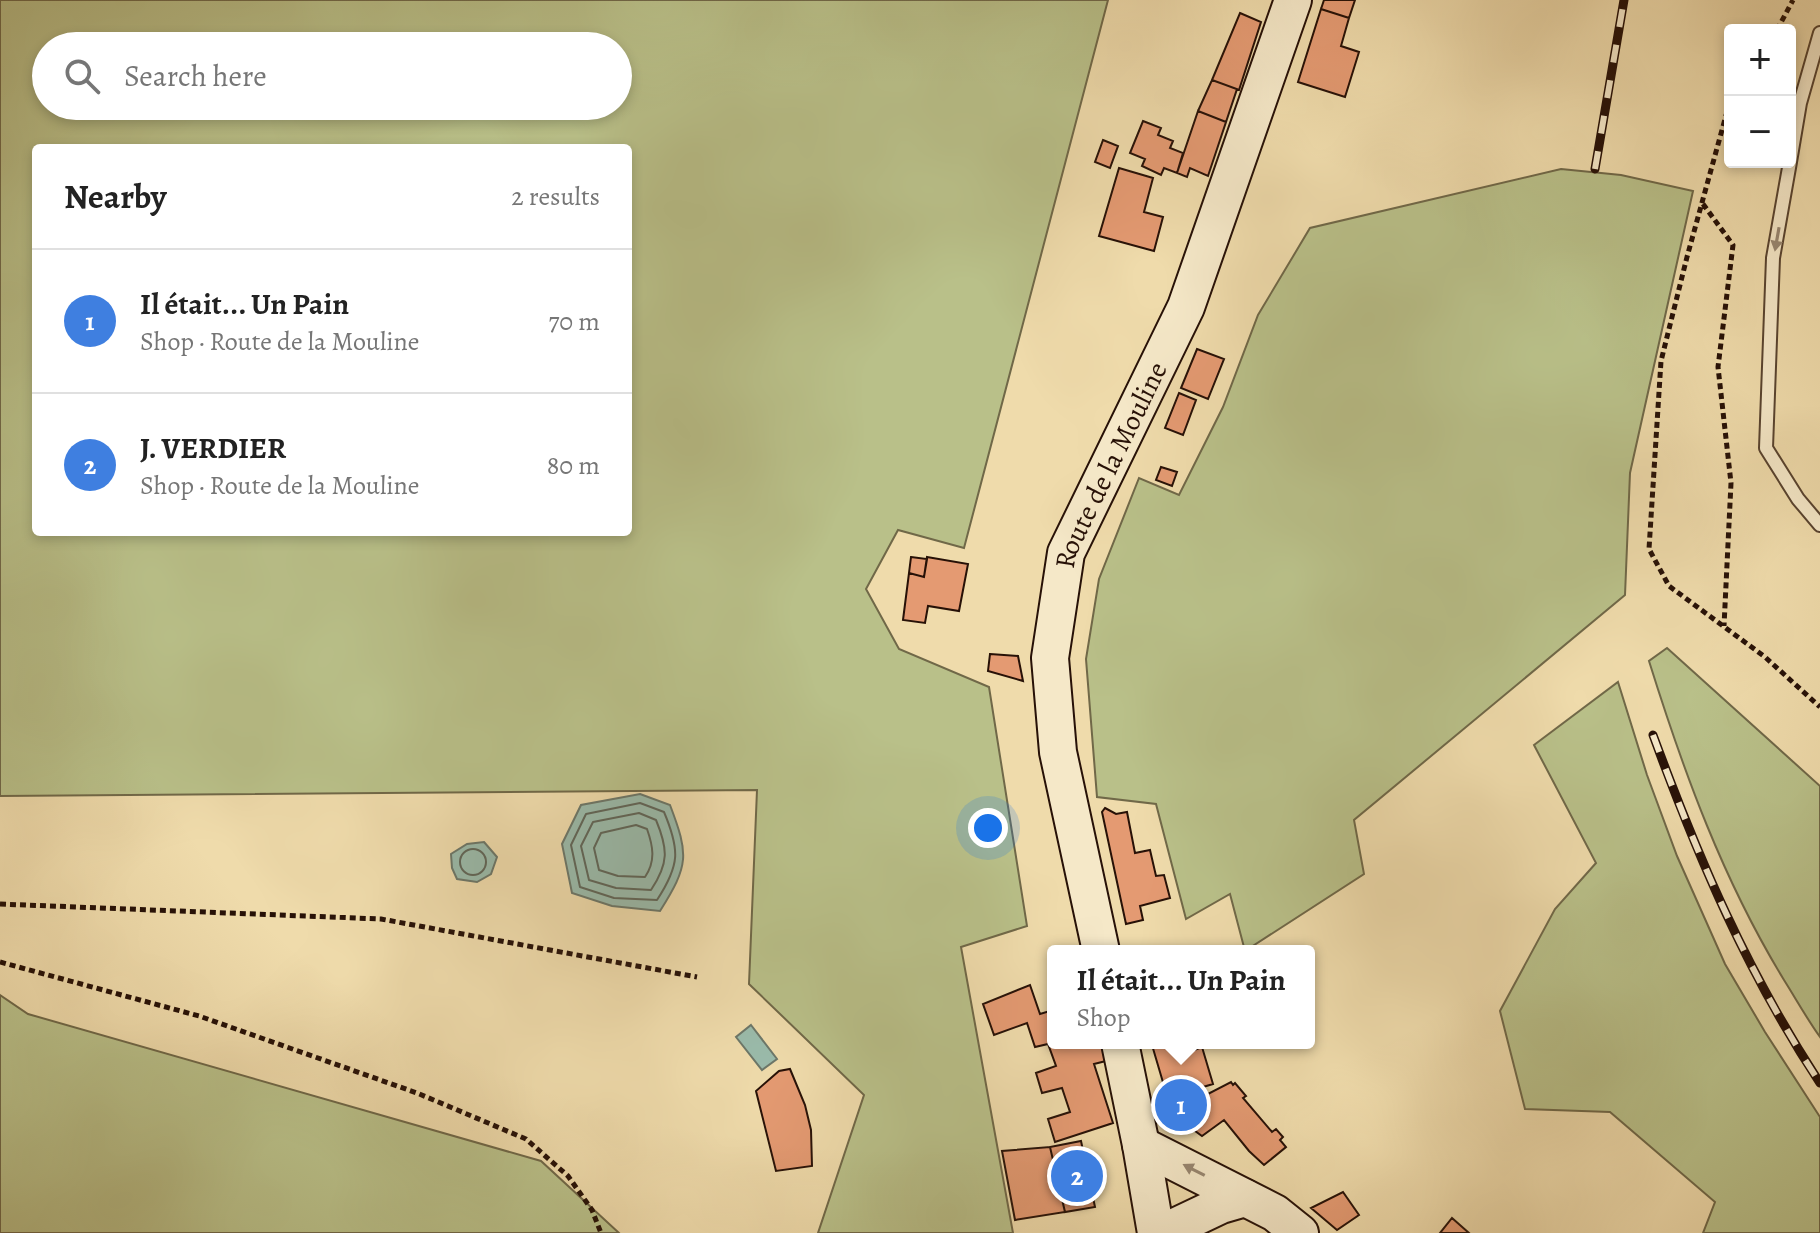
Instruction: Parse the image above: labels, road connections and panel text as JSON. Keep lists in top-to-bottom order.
{
  "streets": {
    "main road": ["Route de la Mouline"]
  },
  "page": {
    "map_buttons": ["+", "−"],
    "search": "Search here",
    "heading": ["Nearby", "2 results"],
    "list": [
      {
        "mark": "1",
        "name": "Il était... Un Pain",
        "note": "Shop · Route de la Mouline",
        "value": "70 m"
      },
      {
        "mark": "2",
        "name": "J. VERDIER",
        "note": "Shop · Route de la Mouline",
        "value": "80 m"
      }
    ],
    "popup": ["Il était... Un Pain", "Shop"],
    "pins": ["1", "2"]
  }
}
